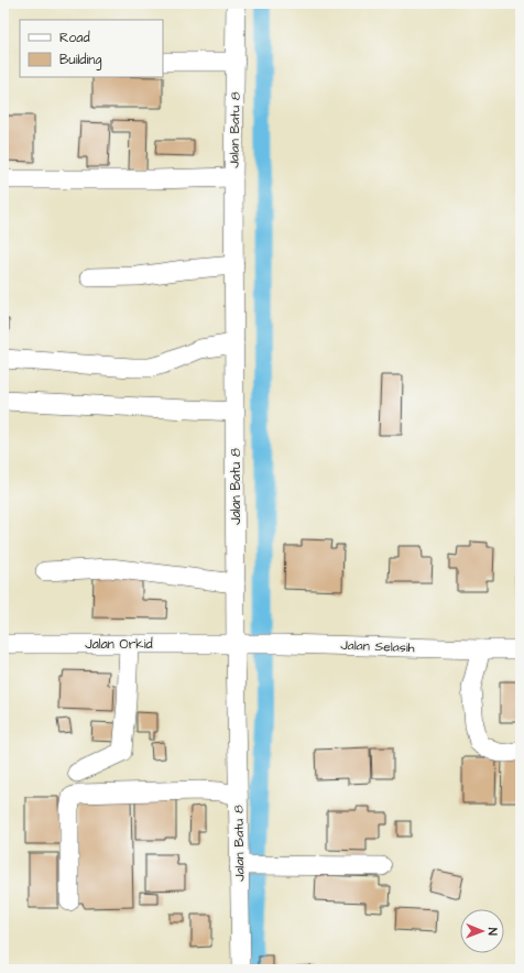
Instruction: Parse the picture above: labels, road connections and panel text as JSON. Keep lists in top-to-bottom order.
{
  "streets": {
    "street": ["Jalan Batu 8", "Jalan Orkid", "Jalan Selasih"]
  },
  "crossings": [
    ["Jalan Batu 8", "Jalan Orkid"],
    ["Jalan Batu 8", "Jalan Selasih"],
    ["Jalan Orkid", "Jalan Selasih"]
  ],
  "legend": ["Road", "Building"],
  "north": "right"
}
